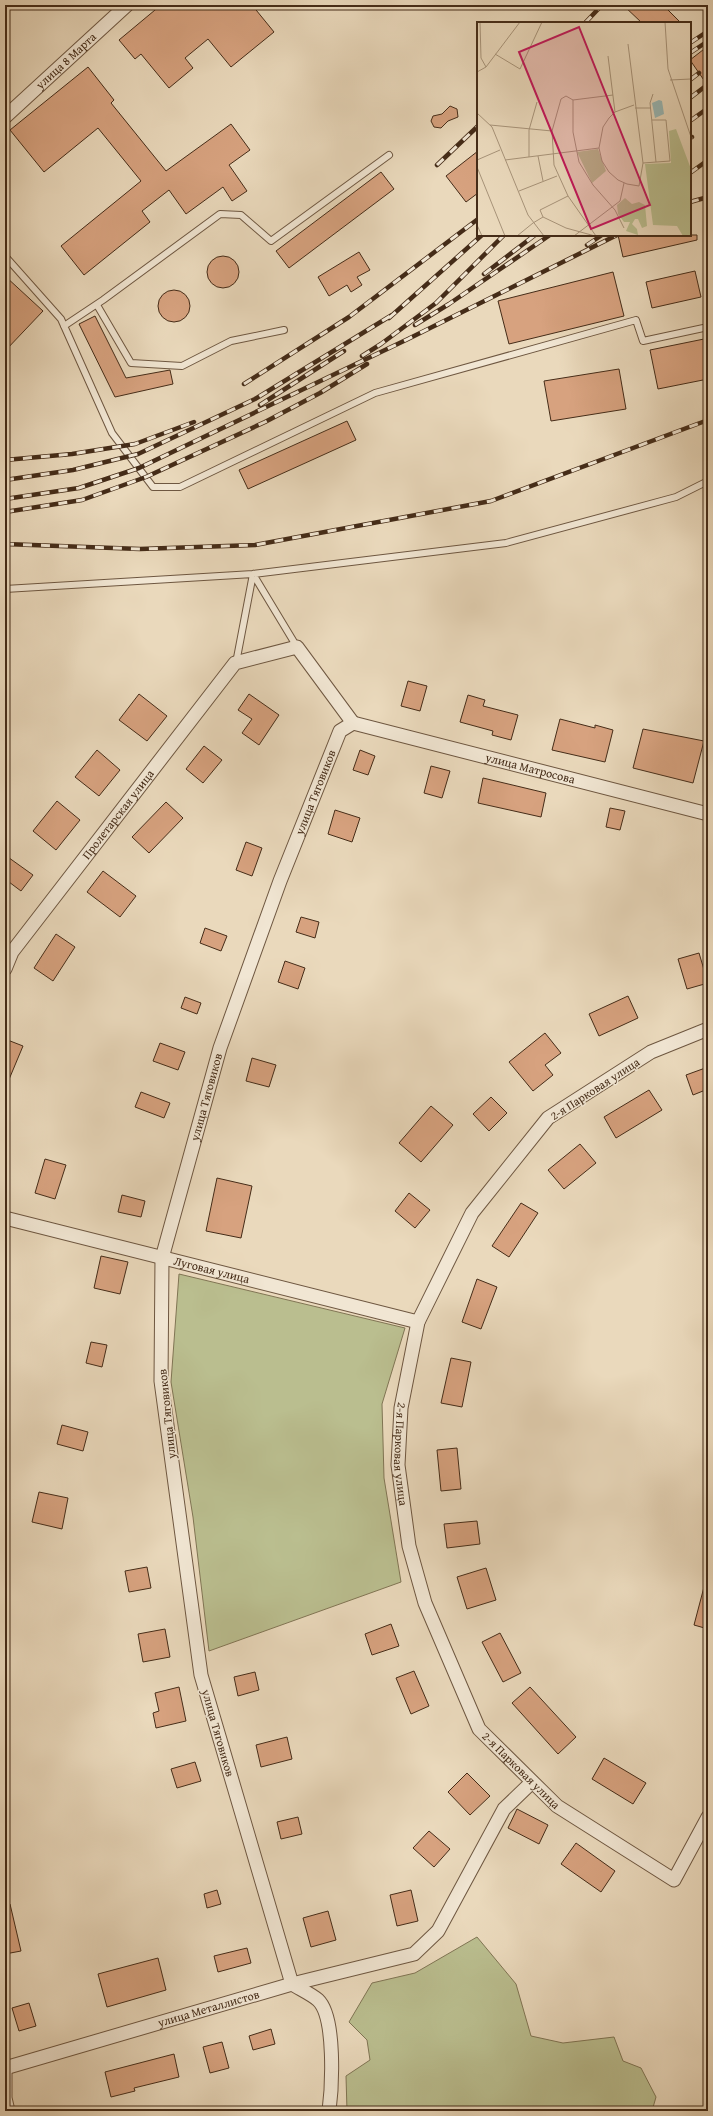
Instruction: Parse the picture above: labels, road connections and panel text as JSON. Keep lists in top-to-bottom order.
{
  "streets": {
    "street": [
      "улица 8 Марта",
      "улица Матросова",
      "улица Тяговиков",
      "Пролетарская улица",
      "2-я Парковая улица",
      "Луговая улица",
      "улица Металлистов"
    ]
  },
  "crossings": [
    ["улица Матросова", "улица Тяговиков"],
    ["улица Тяговиков", "Луговая улица"],
    ["улица Тяговиков", "улица Металлистов"],
    ["2-я Парковая улица", "Луговая улица"],
    ["2-я Парковая улица", "улица Металлистов"]
  ]
}
